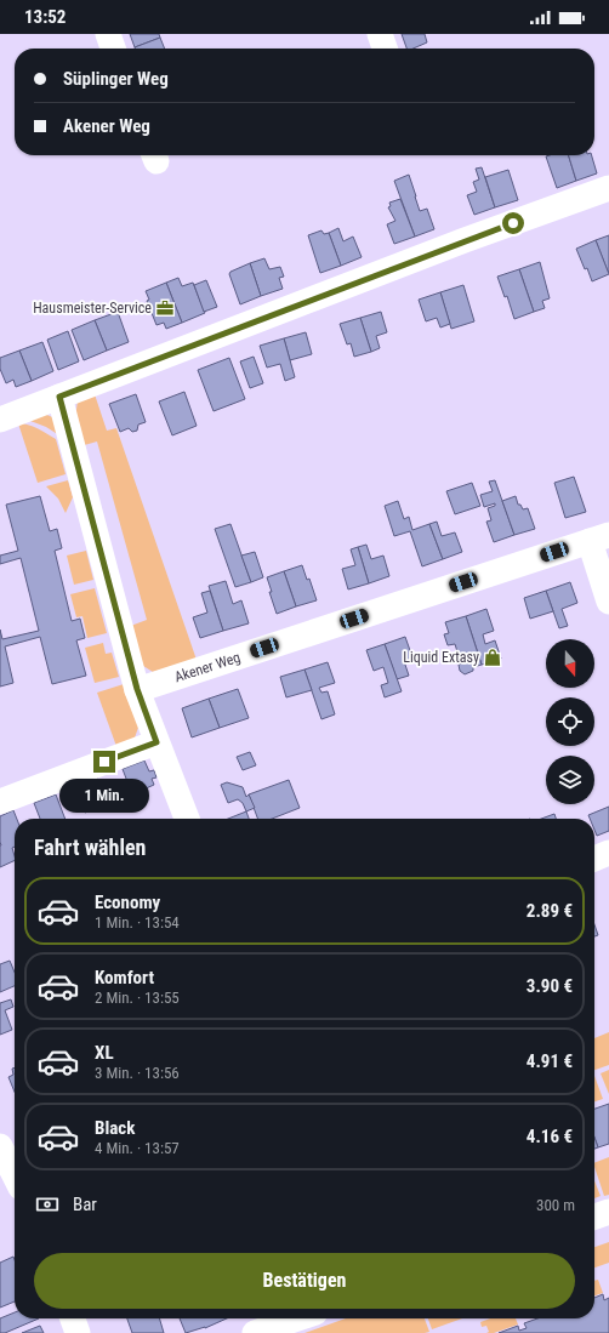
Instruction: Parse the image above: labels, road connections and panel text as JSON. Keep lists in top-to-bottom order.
{
  "streets": {
    "street": ["Akener Weg"]
  },
  "places": {
    "office": ["Hausmeister-Service"],
    "shop": ["Liquid Extasy"]
  },
  "north": "bottom",
  "page": {
    "status": "13:52",
    "banner": ["Süplinger Weg", "Akener Weg"],
    "bubble": "1 Min.",
    "heading": "Fahrt wählen",
    "list": [
      {
        "name": "Economy",
        "note": "1 Min. · 13:54",
        "value": "2.89 €"
      },
      {
        "name": "Komfort",
        "note": "2 Min. · 13:55",
        "value": "3.90 €"
      },
      {
        "name": "XL",
        "note": "3 Min. · 13:56",
        "value": "4.91 €"
      },
      {
        "name": "Black",
        "note": "4 Min. · 13:57",
        "value": "4.16 €"
      }
    ],
    "pay": ["Bar", "300 m"],
    "buttons": "Bestätigen"
  }
}
